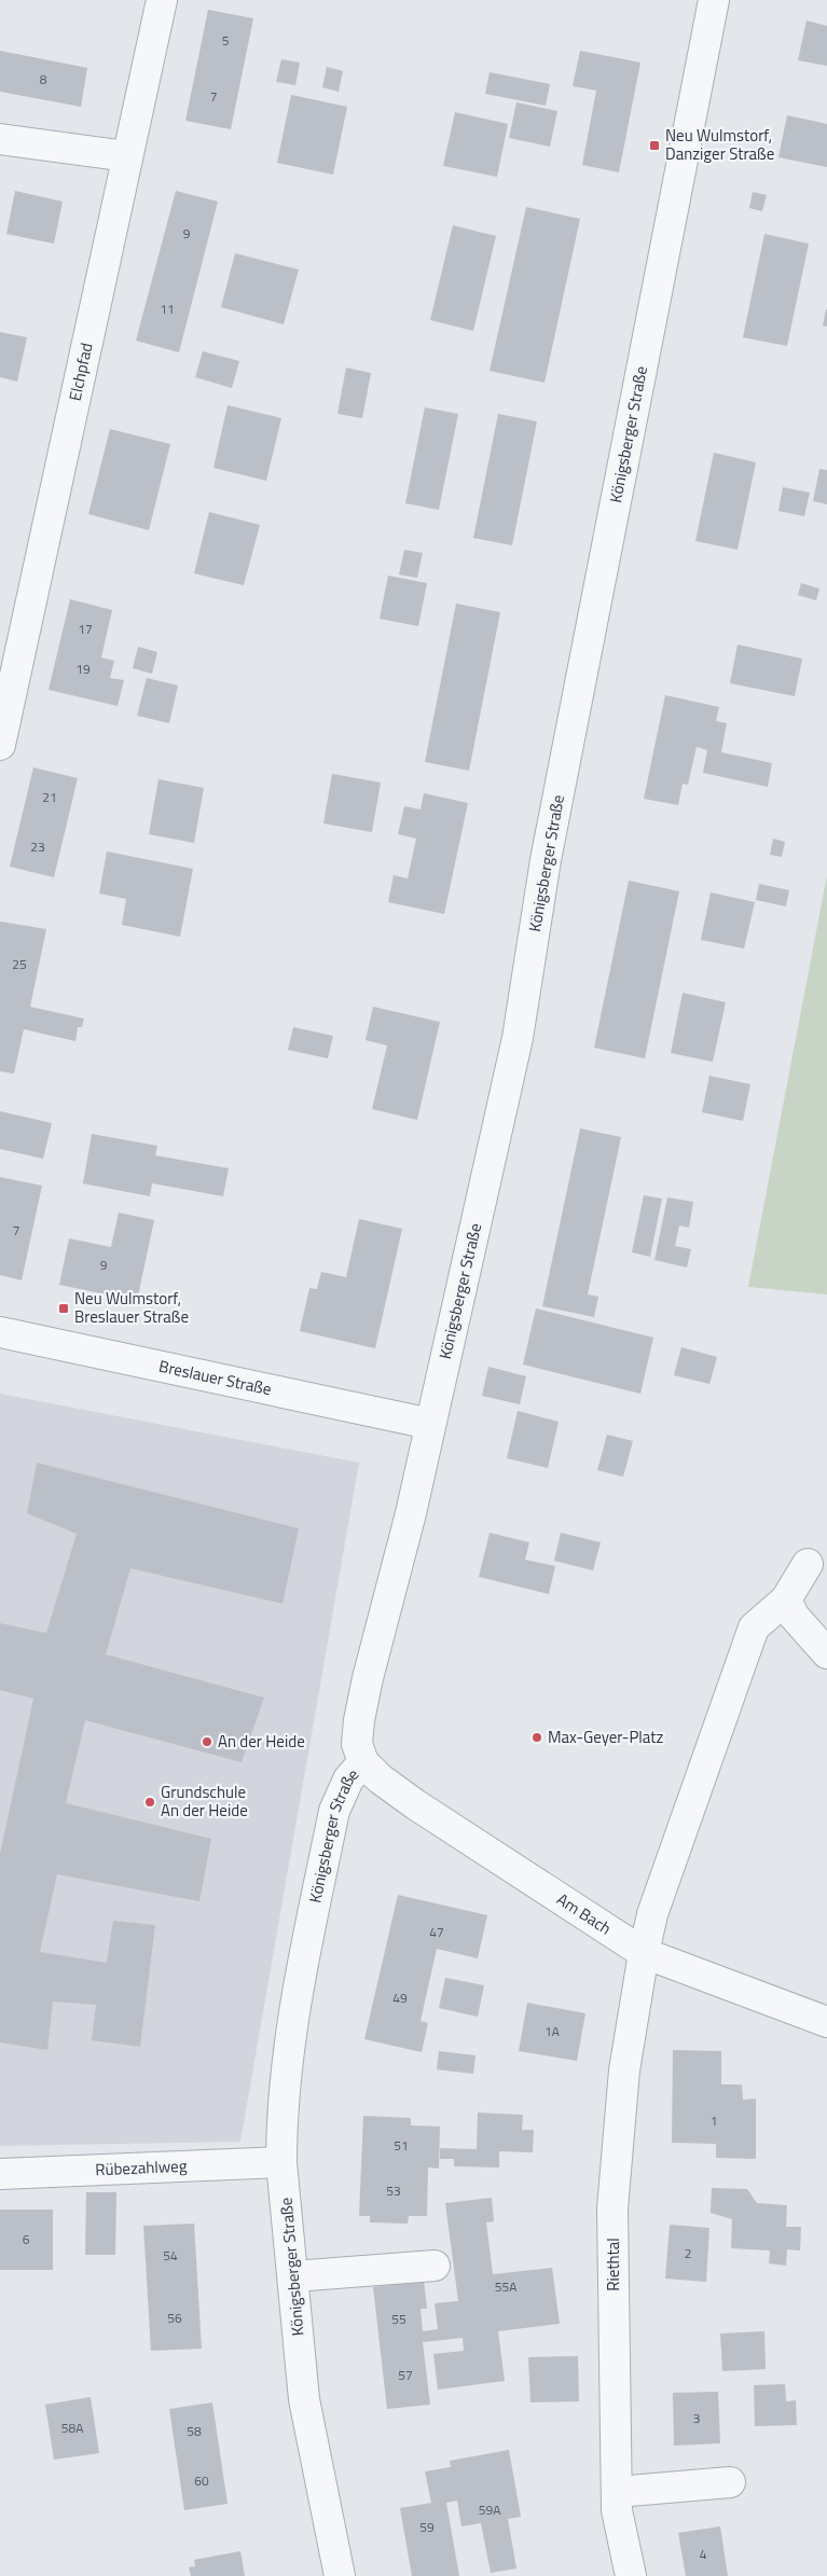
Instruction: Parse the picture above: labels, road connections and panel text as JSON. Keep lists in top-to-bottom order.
{
  "streets": {
    "street": [
      "Elchpfad",
      "Königsberger Straße",
      "Breslauer Straße",
      "Am Bach",
      "Rübezahlweg",
      "Riethtal"
    ]
  },
  "crossings": [
    ["Königsberger Straße", "Breslauer Straße"],
    ["Königsberger Straße", "Am Bach"],
    ["Königsberger Straße", "Rübezahlweg"],
    ["Am Bach", "Riethtal"]
  ],
  "places": {
    "transit": ["Neu Wulmstorf, Danziger Straße", "Neu Wulmstorf, Breslauer Straße"],
    "other": ["Max-Geyer-Platz", "An der Heide", "Grundschule An der Heide"]
  },
  "house_numbers": [
    "5",
    "8",
    "7",
    "9",
    "11",
    "17",
    "19",
    "21",
    "23",
    "25",
    "7",
    "9",
    "47",
    "49",
    "1A",
    "1",
    "51",
    "53",
    "6",
    "2",
    "54",
    "55A",
    "56",
    "55",
    "57",
    "3",
    "58A",
    "58",
    "60",
    "59A",
    "59",
    "4"
  ]
}
